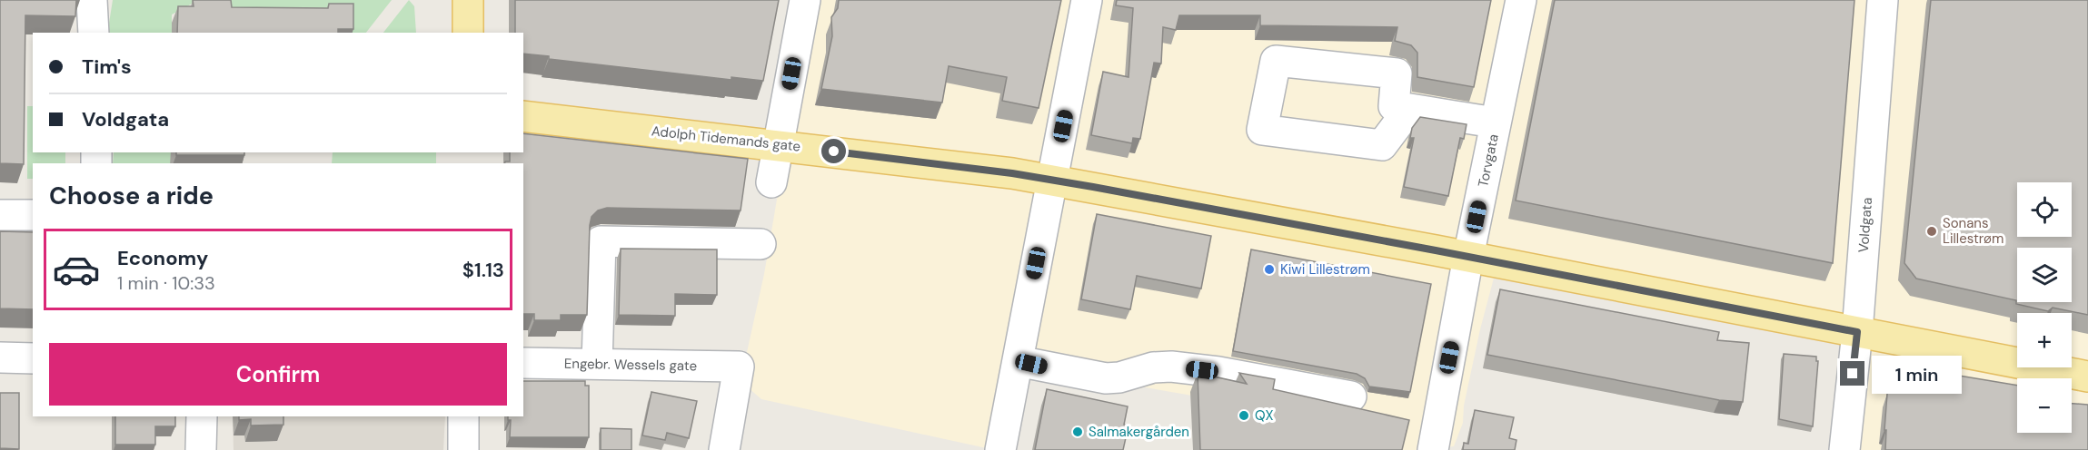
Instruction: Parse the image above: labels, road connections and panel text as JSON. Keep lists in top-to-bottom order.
{
  "streets": {
    "main road": ["Adolph Tidemands gate"],
    "street": ["Torvgata", "Voldgata", "Engebr. Wessels gate"]
  },
  "crossings": [
    ["Adolph Tidemands gate", "Torvgata"],
    ["Adolph Tidemands gate", "Voldgata"]
  ],
  "places": [
    "Sonans Lillestrøm",
    "Kiwi Lillestrøm",
    "QX",
    "Salmakergården"
  ],
  "page": {
    "banner": ["Tim's", "Voldgata"],
    "heading": "Choose a ride",
    "map_buttons": ["+", "−"],
    "list": [
      {
        "name": "Economy",
        "note": "1 min · 10:33",
        "value": "$1.13"
      }
    ],
    "buttons": "Confirm",
    "bubble": "1 min"
  }
}
